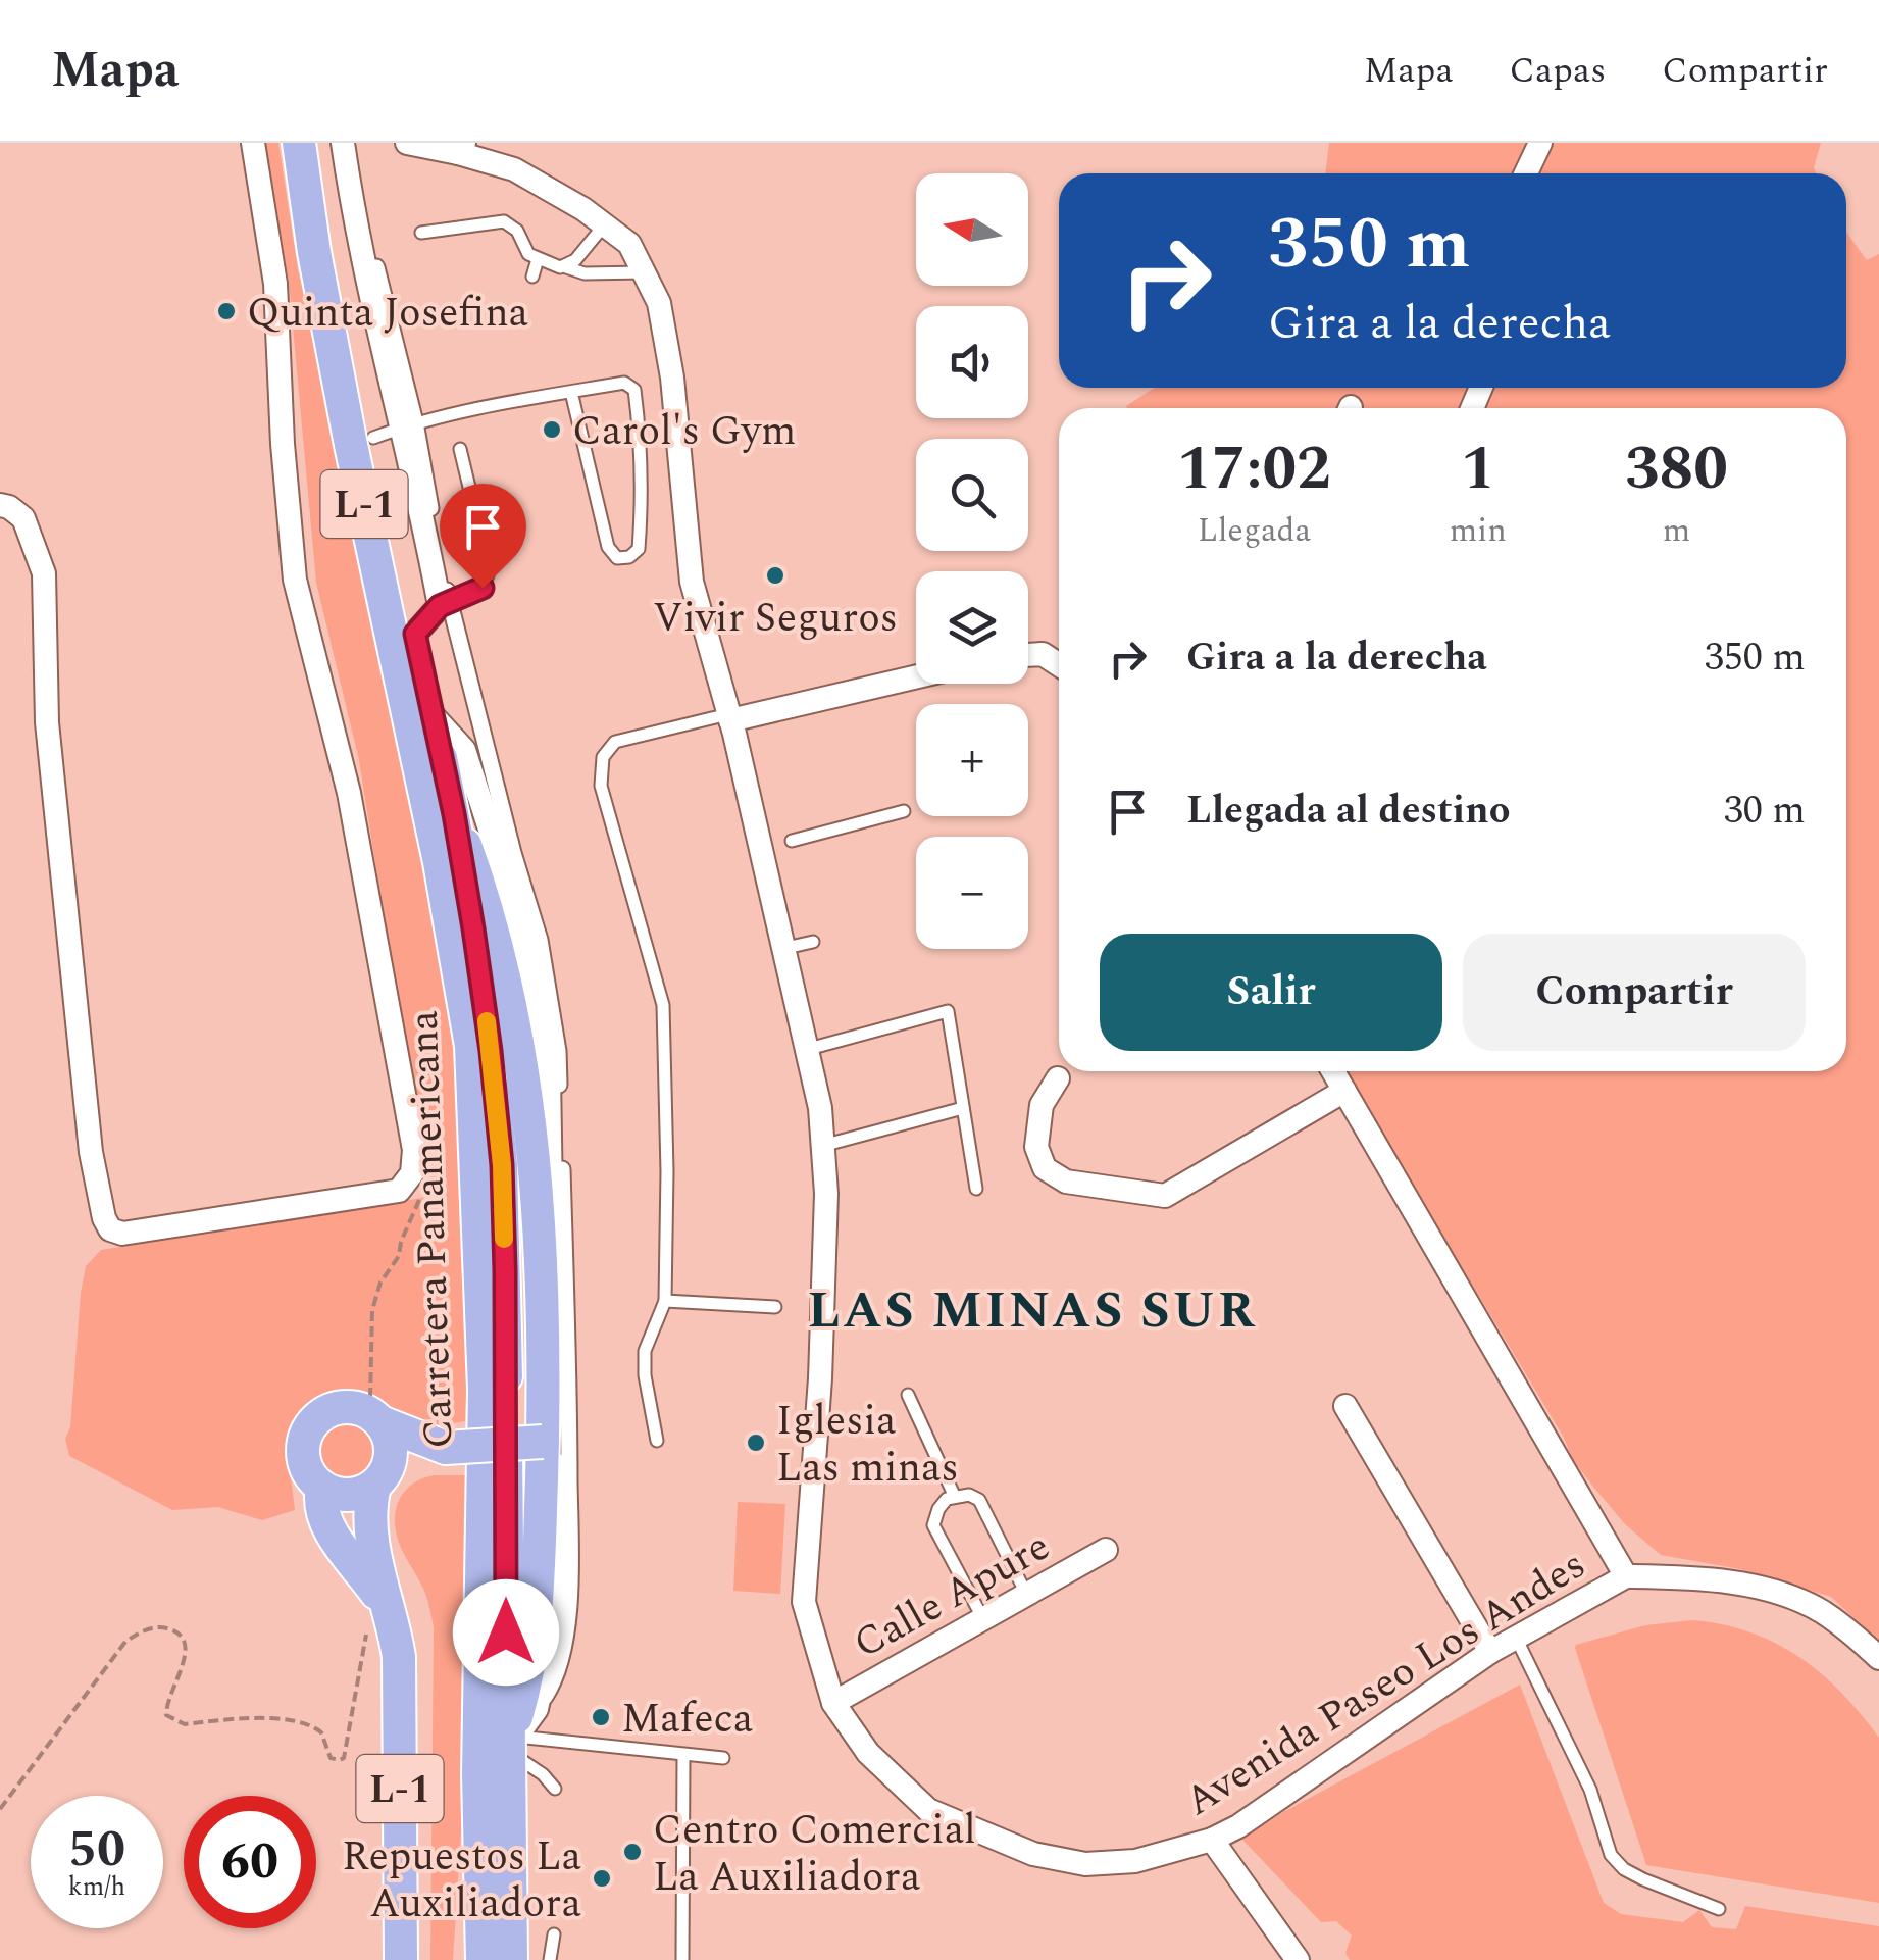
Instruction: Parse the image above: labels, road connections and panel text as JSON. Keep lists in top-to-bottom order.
{
  "streets": {
    "main road": ["L-1", "Carretera Panamericana"],
    "street": ["Calle Apure", "Avenida Paseo Los Andes"]
  },
  "crossings": [
    ["L-1", "Carretera Panamericana"],
    ["Calle Apure", "Avenida Paseo Los Andes"]
  ],
  "districts": ["LAS MINAS SUR"],
  "places": [
    "Quinta Josefina",
    "Carol's Gym",
    "Vivir Seguros",
    "Iglesia Las minas",
    "Mafeca",
    "Centro Comercial La Auxiliadora",
    "Repuestos La Auxiliadora"
  ],
  "north": "left",
  "page": {
    "header": "Mapa",
    "nav": ["Mapa", "Capas", "Compartir"],
    "map_buttons": ["+", "−"],
    "turn": ["350 m", "Gira a la derecha"],
    "eta": [
      "17:02",
      "Llegada",
      "1",
      "min",
      "380",
      "m"
    ],
    "list": [
      {
        "name": "Gira a la derecha",
        "value": "350 m"
      },
      {
        "name": "Llegada al destino",
        "value": "30 m"
      }
    ],
    "buttons": ["Salir", "Compartir"],
    "speed": "50 km/h",
    "limit": "60"
  }
}
